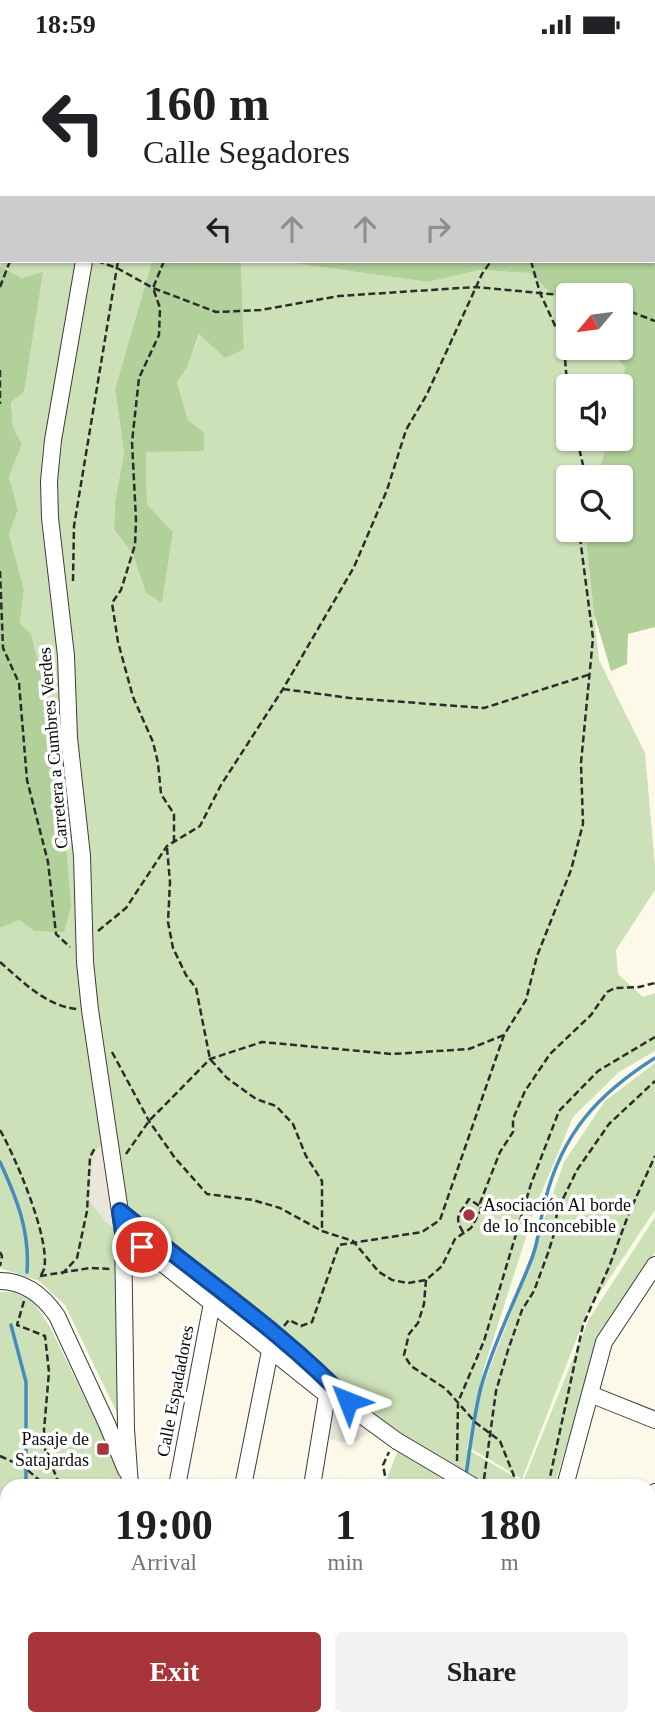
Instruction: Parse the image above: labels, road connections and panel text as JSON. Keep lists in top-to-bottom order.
{
  "streets": {
    "street": ["Carretera a Cumbres Verdes", "Calle Espadadores"]
  },
  "places": {
    "other": ["Asociación Al borde de lo Inconcebible"],
    "transit": ["Pasaje de Satajardas"]
  },
  "north": "bottom left",
  "page": {
    "status": "18:59",
    "turn": ["160 m", "Calle Segadores"],
    "eta": [
      "19:00",
      "Arrival",
      "1",
      "min",
      "180",
      "m"
    ],
    "buttons": ["Exit", "Share"]
  }
}
